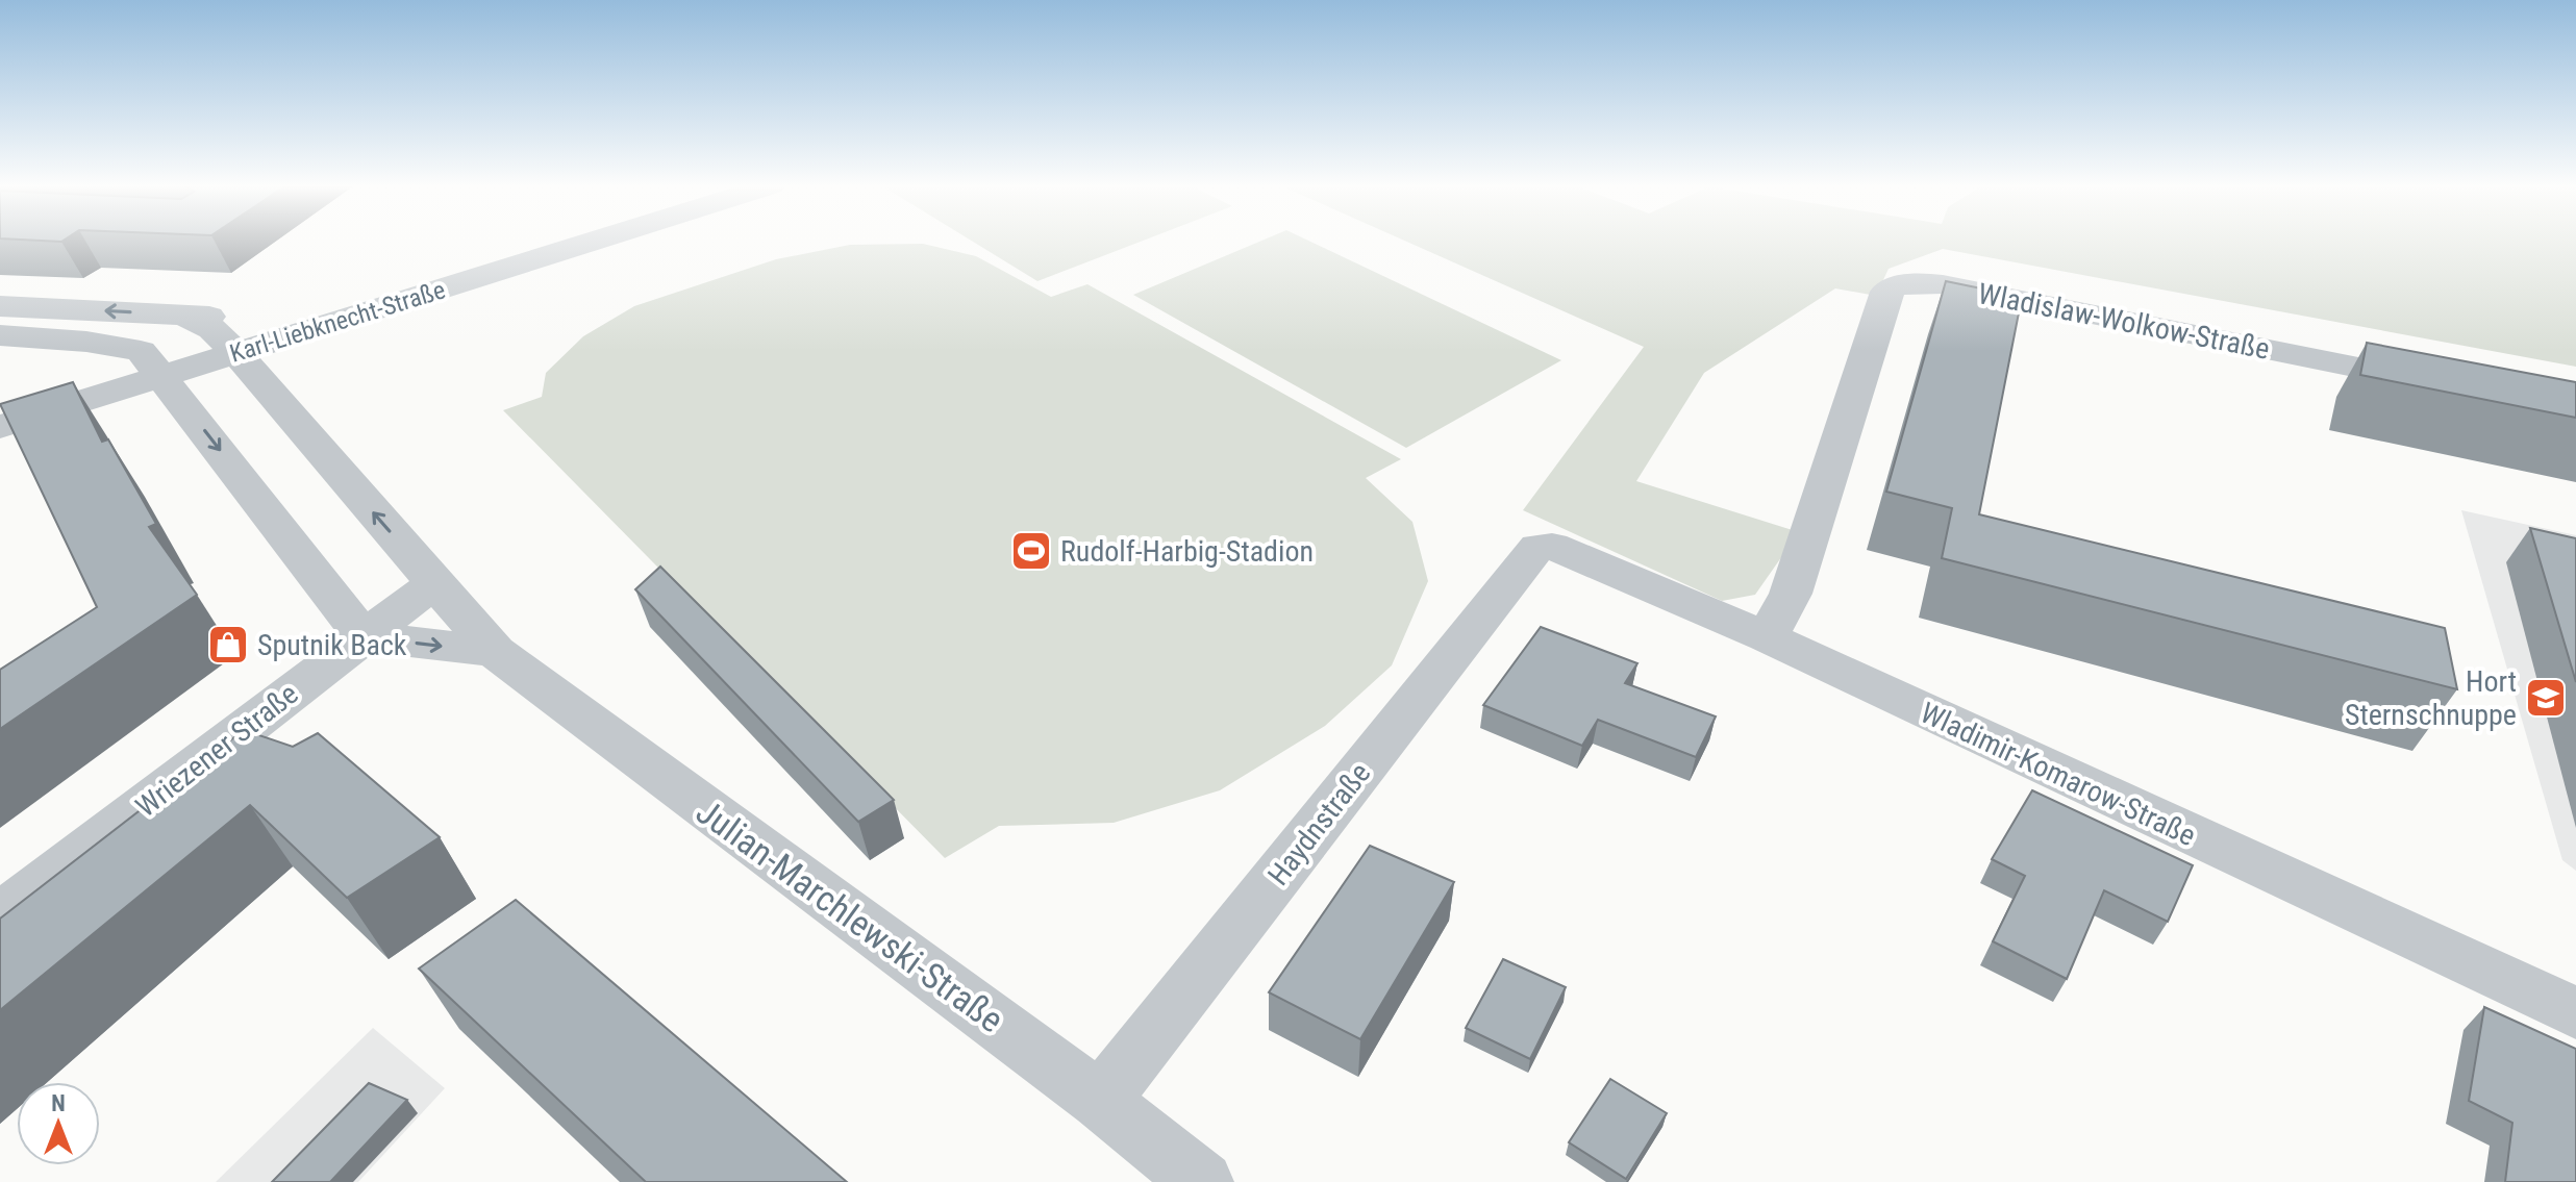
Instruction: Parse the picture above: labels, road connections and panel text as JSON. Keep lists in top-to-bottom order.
{
  "streets": {
    "street": [
      "Wladislaw-Wolkow-Straße",
      "Karl-Liebknecht-Straße",
      "Wriezener Straße",
      "Wladimir-Komarow-Straße",
      "Haydnstraße",
      "Julian-Marchlewski-Straße"
    ]
  },
  "crossings": [
    ["Wladislaw-Wolkow-Straße", "Wladimir-Komarow-Straße"],
    ["Karl-Liebknecht-Straße", "Julian-Marchlewski-Straße"],
    ["Wriezener Straße", "Julian-Marchlewski-Straße"],
    ["Wladimir-Komarow-Straße", "Haydnstraße"],
    ["Haydnstraße", "Julian-Marchlewski-Straße"]
  ],
  "places": {
    "sports": ["Rudolf-Harbig-Stadion"],
    "shop": ["Sputnik Back"],
    "school or university": ["Hort Sternschnuppe"]
  },
  "north": "top"
}
